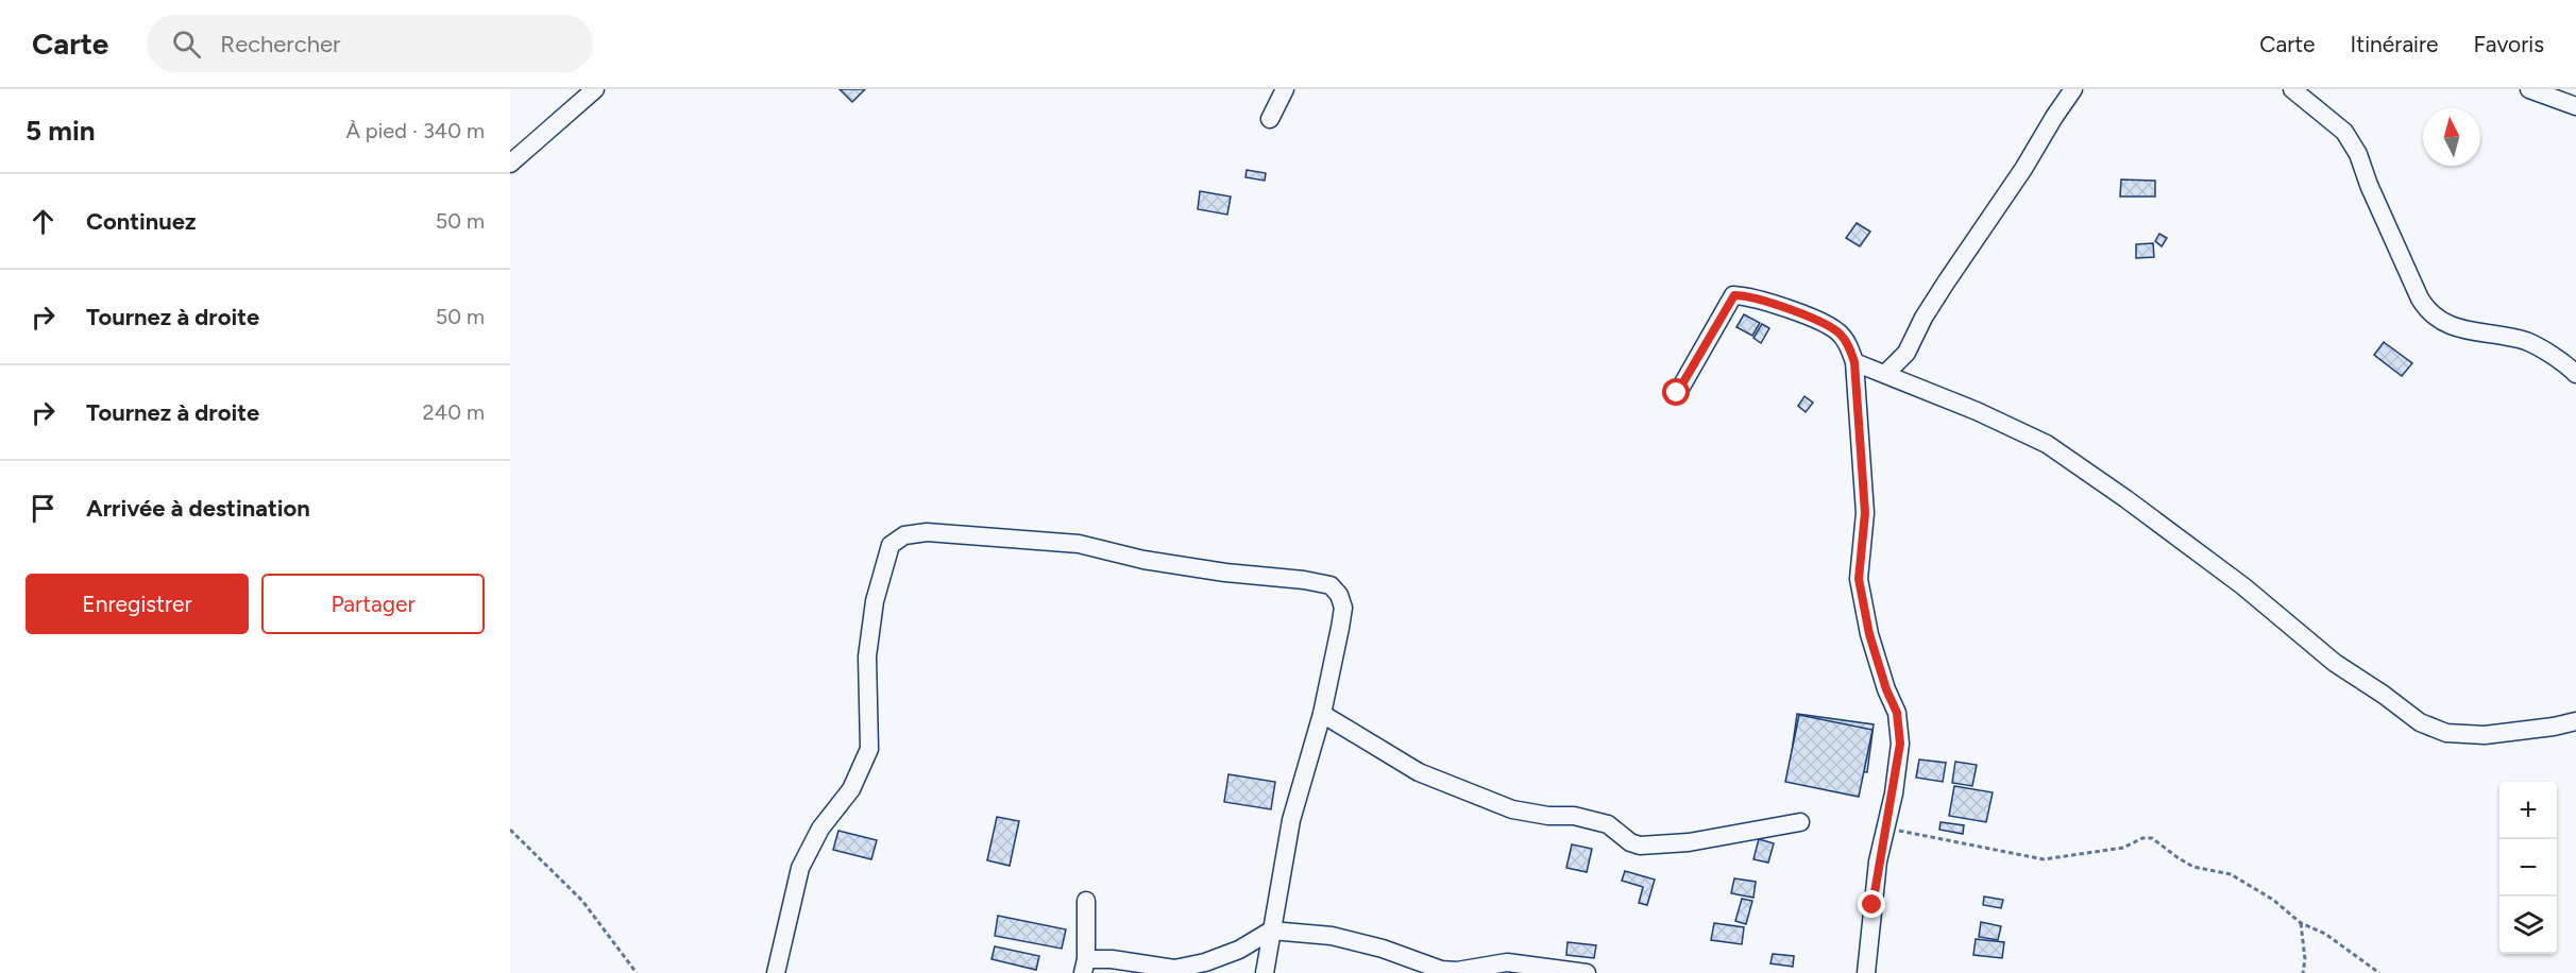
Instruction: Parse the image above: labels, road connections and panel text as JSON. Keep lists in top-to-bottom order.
{
  "north": "top",
  "page": {
    "header": "Carte",
    "search": "Rechercher",
    "nav": ["Carte", "Itinéraire", "Favoris"],
    "heading": ["5 min", "À pied · 340 m"],
    "list": [
      ["Continuez", "50 m"],
      ["Tournez à droite", "50 m"],
      ["Tournez à droite", "240 m"],
      "Arrivée à destination"
    ],
    "buttons": ["Enregistrer", "Partager"],
    "map_buttons": ["+", "−"]
  }
}
